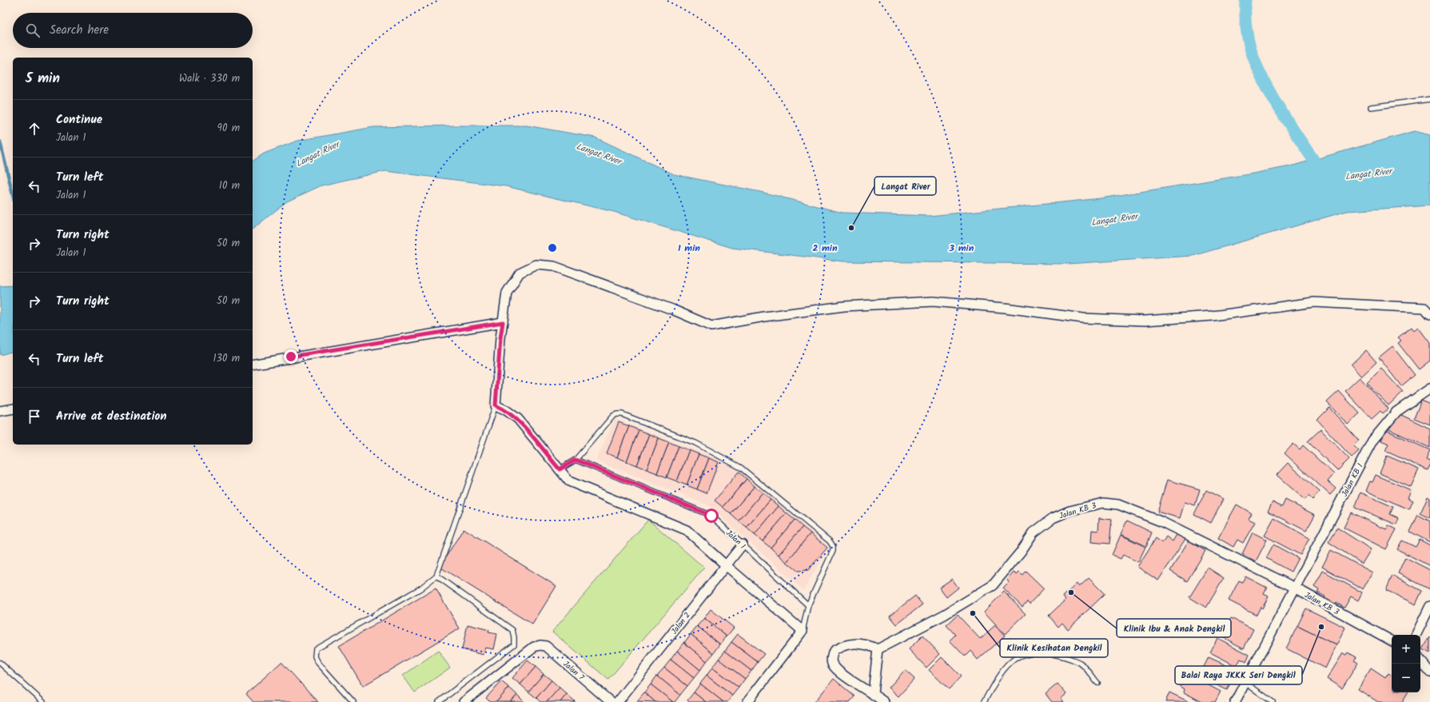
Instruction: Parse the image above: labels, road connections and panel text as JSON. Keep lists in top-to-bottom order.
{
  "streets": {
    "street": [
      "Jalan KB 1",
      "Jalan KB 3",
      "Jalan 2",
      "Jalan 7"
    ],
    "lane": ["Jalan 1"]
  },
  "crossings": [
    ["Jalan KB 1", "Jalan KB 3"],
    ["Jalan 1", "Jalan 2"]
  ],
  "water": ["Langat River"],
  "places": [
    "Langat River",
    "Klinik Ibu & Anak Dengkil",
    "Klinik Kesihatan Dengkil",
    "Balai Raya JKKK Seri Dengkil"
  ],
  "page": {
    "search": "Search here",
    "heading": ["5 min", "Walk · 330 m"],
    "list": [
      ["Continue", "Jalan 1", "90 m"],
      ["Turn left", "Jalan 1", "10 m"],
      ["Turn right", "Jalan 1", "50 m"],
      ["Turn right", "50 m"],
      ["Turn left", "130 m"],
      "Arrive at destination"
    ],
    "map_buttons": ["+", "−"]
  },
  "rings": ["1 min", "2 min", "3 min"]
}
